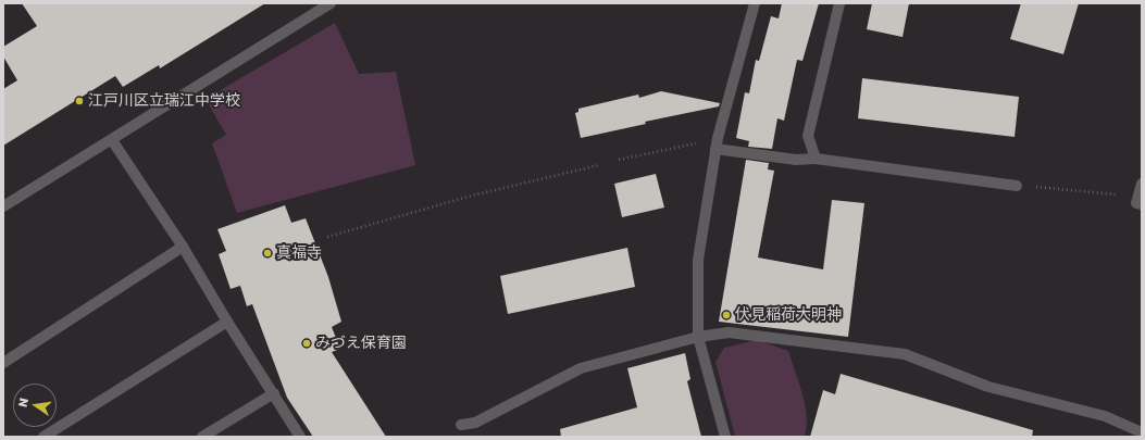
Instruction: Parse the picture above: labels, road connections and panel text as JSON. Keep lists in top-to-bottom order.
{
  "places": [
    "江戸川区立瑞江中学校",
    "真福寺",
    "伏見稲荷大明神",
    "みづえ保育園"
  ],
  "north": "left"
}
